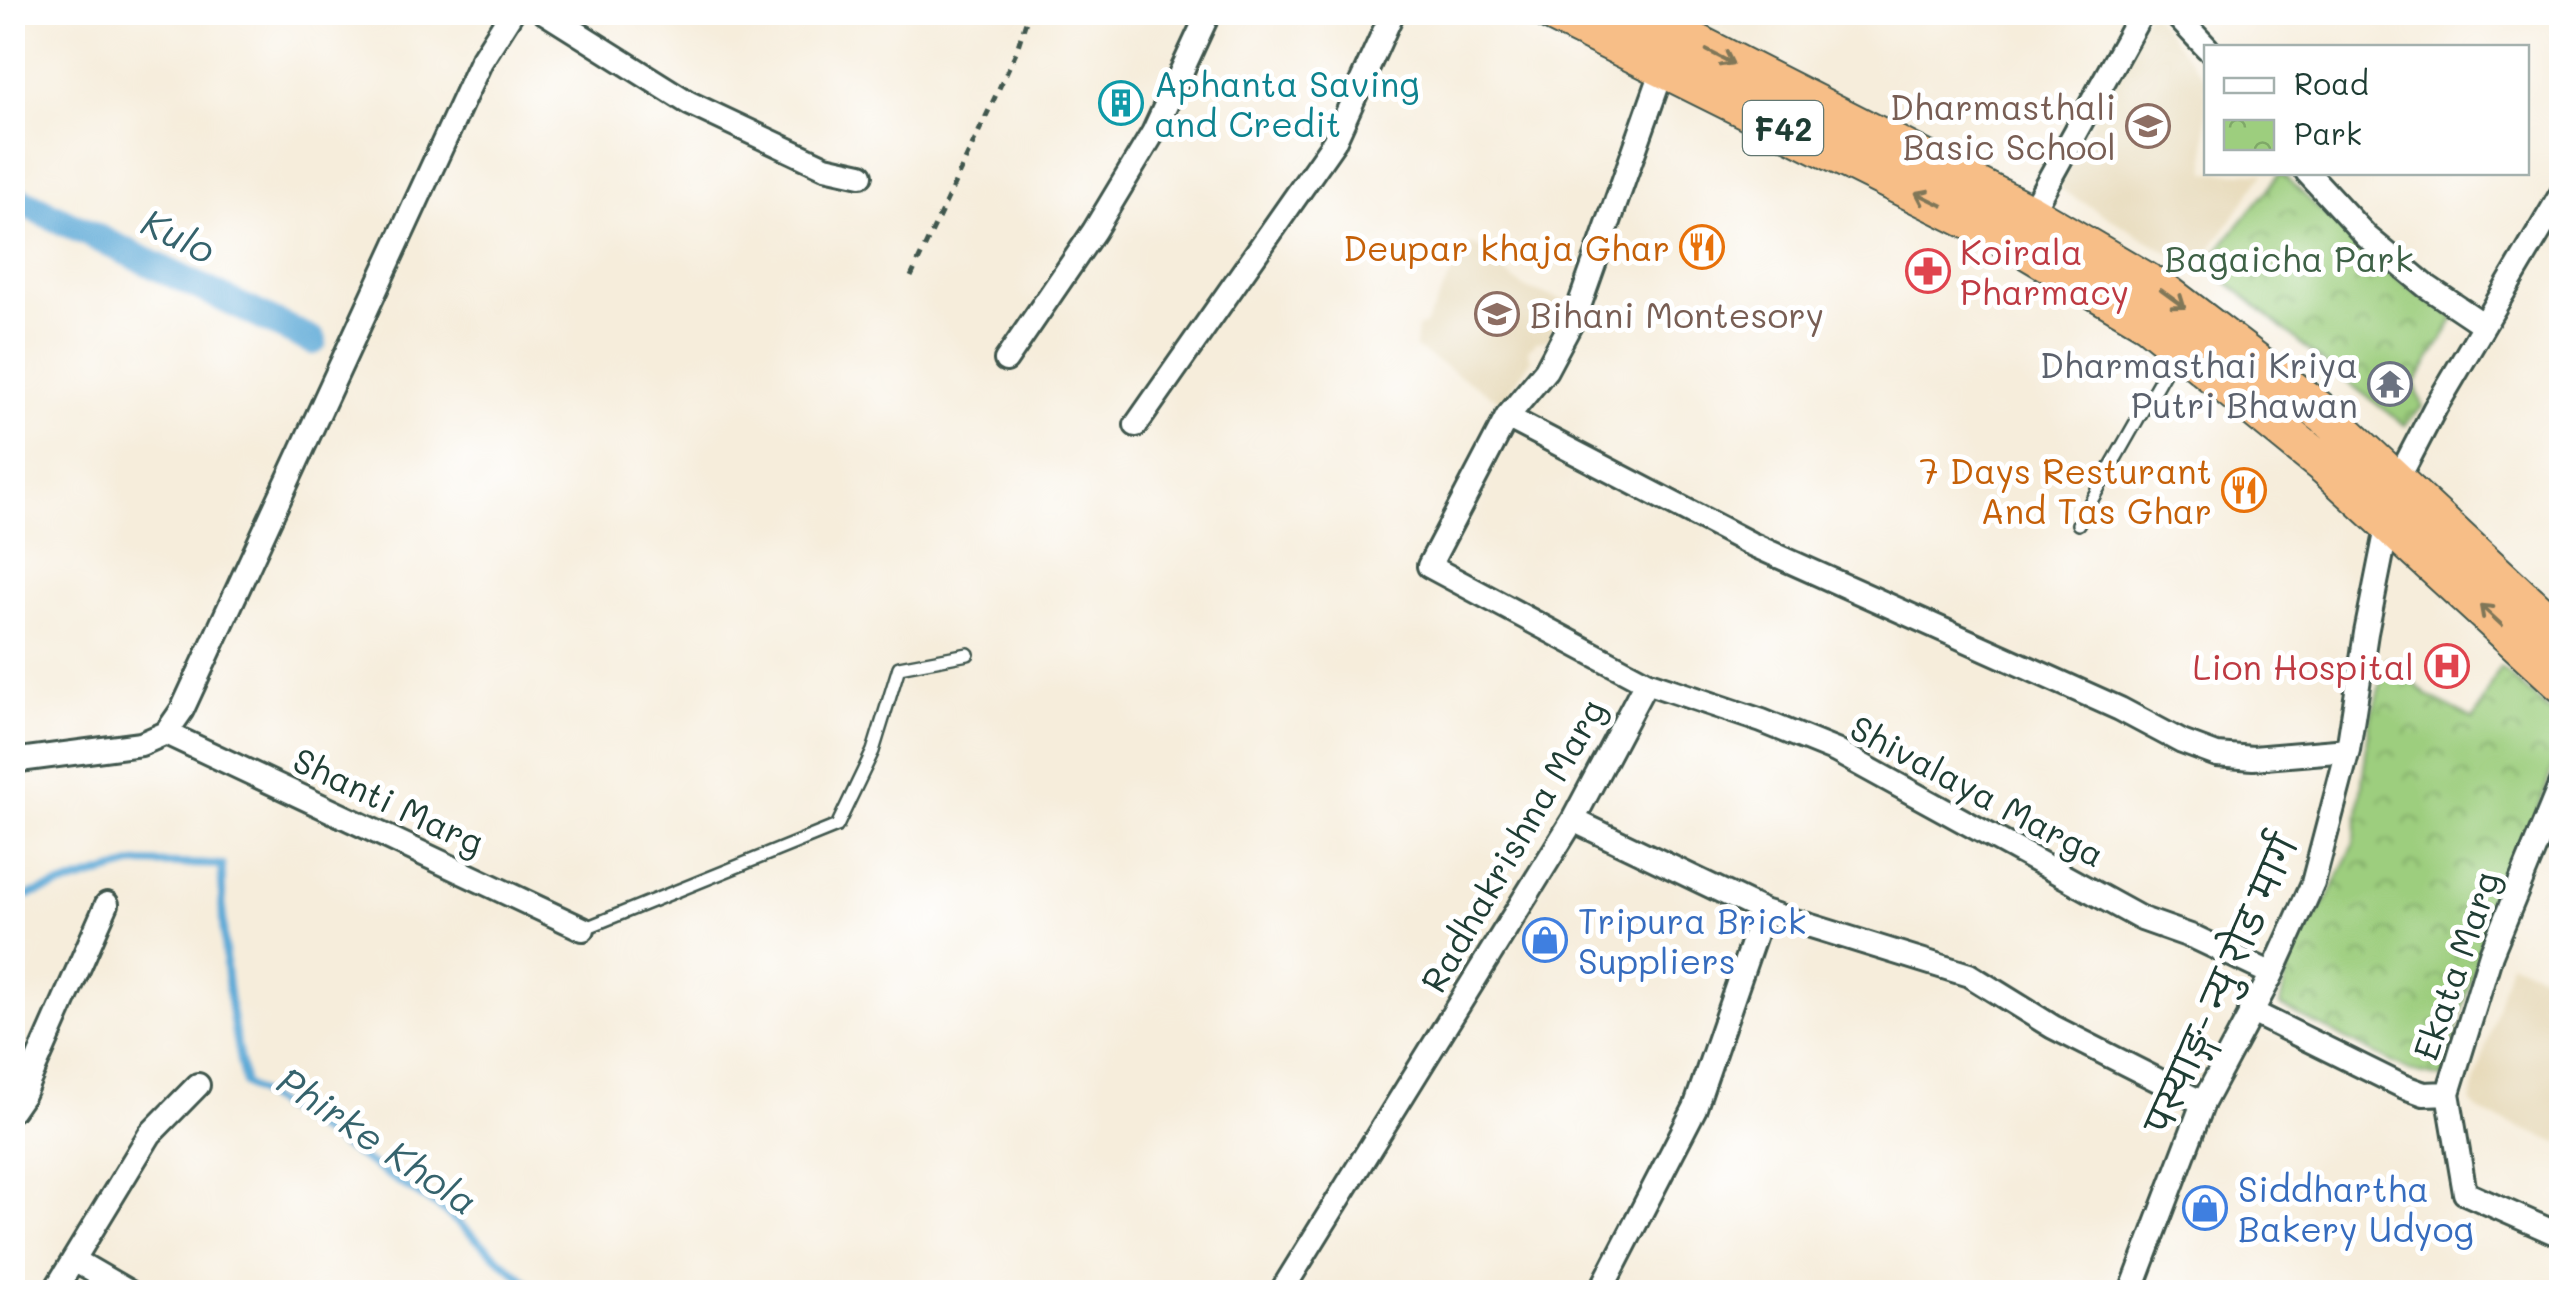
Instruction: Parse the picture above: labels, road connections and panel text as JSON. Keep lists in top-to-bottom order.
{
  "streets": {
    "highway": ["F42"],
    "street": [
      "Shivalaya Marga",
      "Shanti Marg",
      "Radhakrishna Marg",
      "Ekata Marg",
      "पस्याङ्ग- न्यु रोड मार्ग"
    ]
  },
  "crossings": [
    ["F42", "Radhakrishna Marg"],
    ["F42", "पस्याङ्ग- न्यु रोड मार्ग"],
    ["Shivalaya Marga", "Radhakrishna Marg"],
    ["Shivalaya Marga", "पस्याङ्ग- न्यु रोड मार्ग"]
  ],
  "water": ["Kulo", "Phirke Khola"],
  "parks": ["Bagaicha Park"],
  "places": {
    "building": ["Aphanta Saving and Credit"],
    "school or university": ["Dharmasthali Basic School", "Bihani Montesory"],
    "restaurant": ["Deupar khaja Ghar", "7 Days Resturant And Tas Ghar"],
    "pharmacy": ["Koirala Pharmacy"],
    "temple": ["Dharmasthai Kriya Putri Bhawan"],
    "hospital": ["Lion Hospital"],
    "shop": ["Tripura Brick Suppliers", "Siddhartha Bakery Udyog"]
  },
  "legend": ["Road", "Park"]
}
